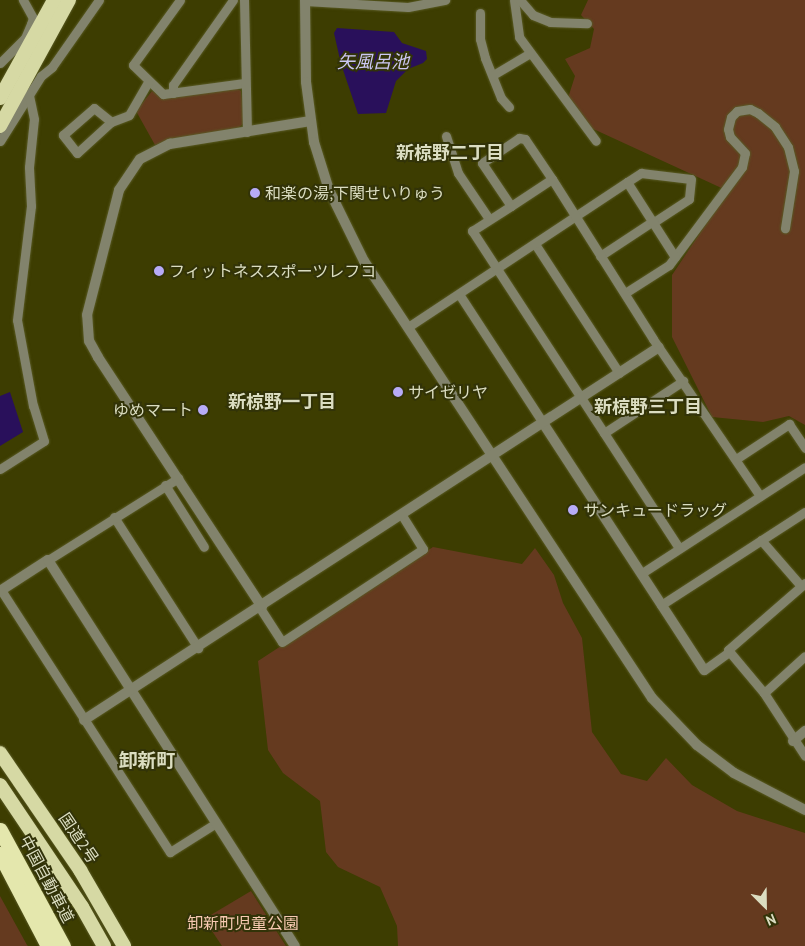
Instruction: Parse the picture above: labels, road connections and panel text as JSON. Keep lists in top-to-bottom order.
{
  "streets": {
    "highway": ["国道2号", "中国自動車道"]
  },
  "districts": [
    "新椋野二丁目",
    "新椋野一丁目",
    "新椋野三丁目",
    "卸新町"
  ],
  "water": ["矢風呂池"],
  "parks": ["卸新町児童公園"],
  "places": [
    "和楽の湯;下関せいりゅう",
    "フィットネススポーツレフコ",
    "サイゼリヤ",
    "ゆめマート",
    "サンキュードラッグ"
  ],
  "north": "bottom right"
}
